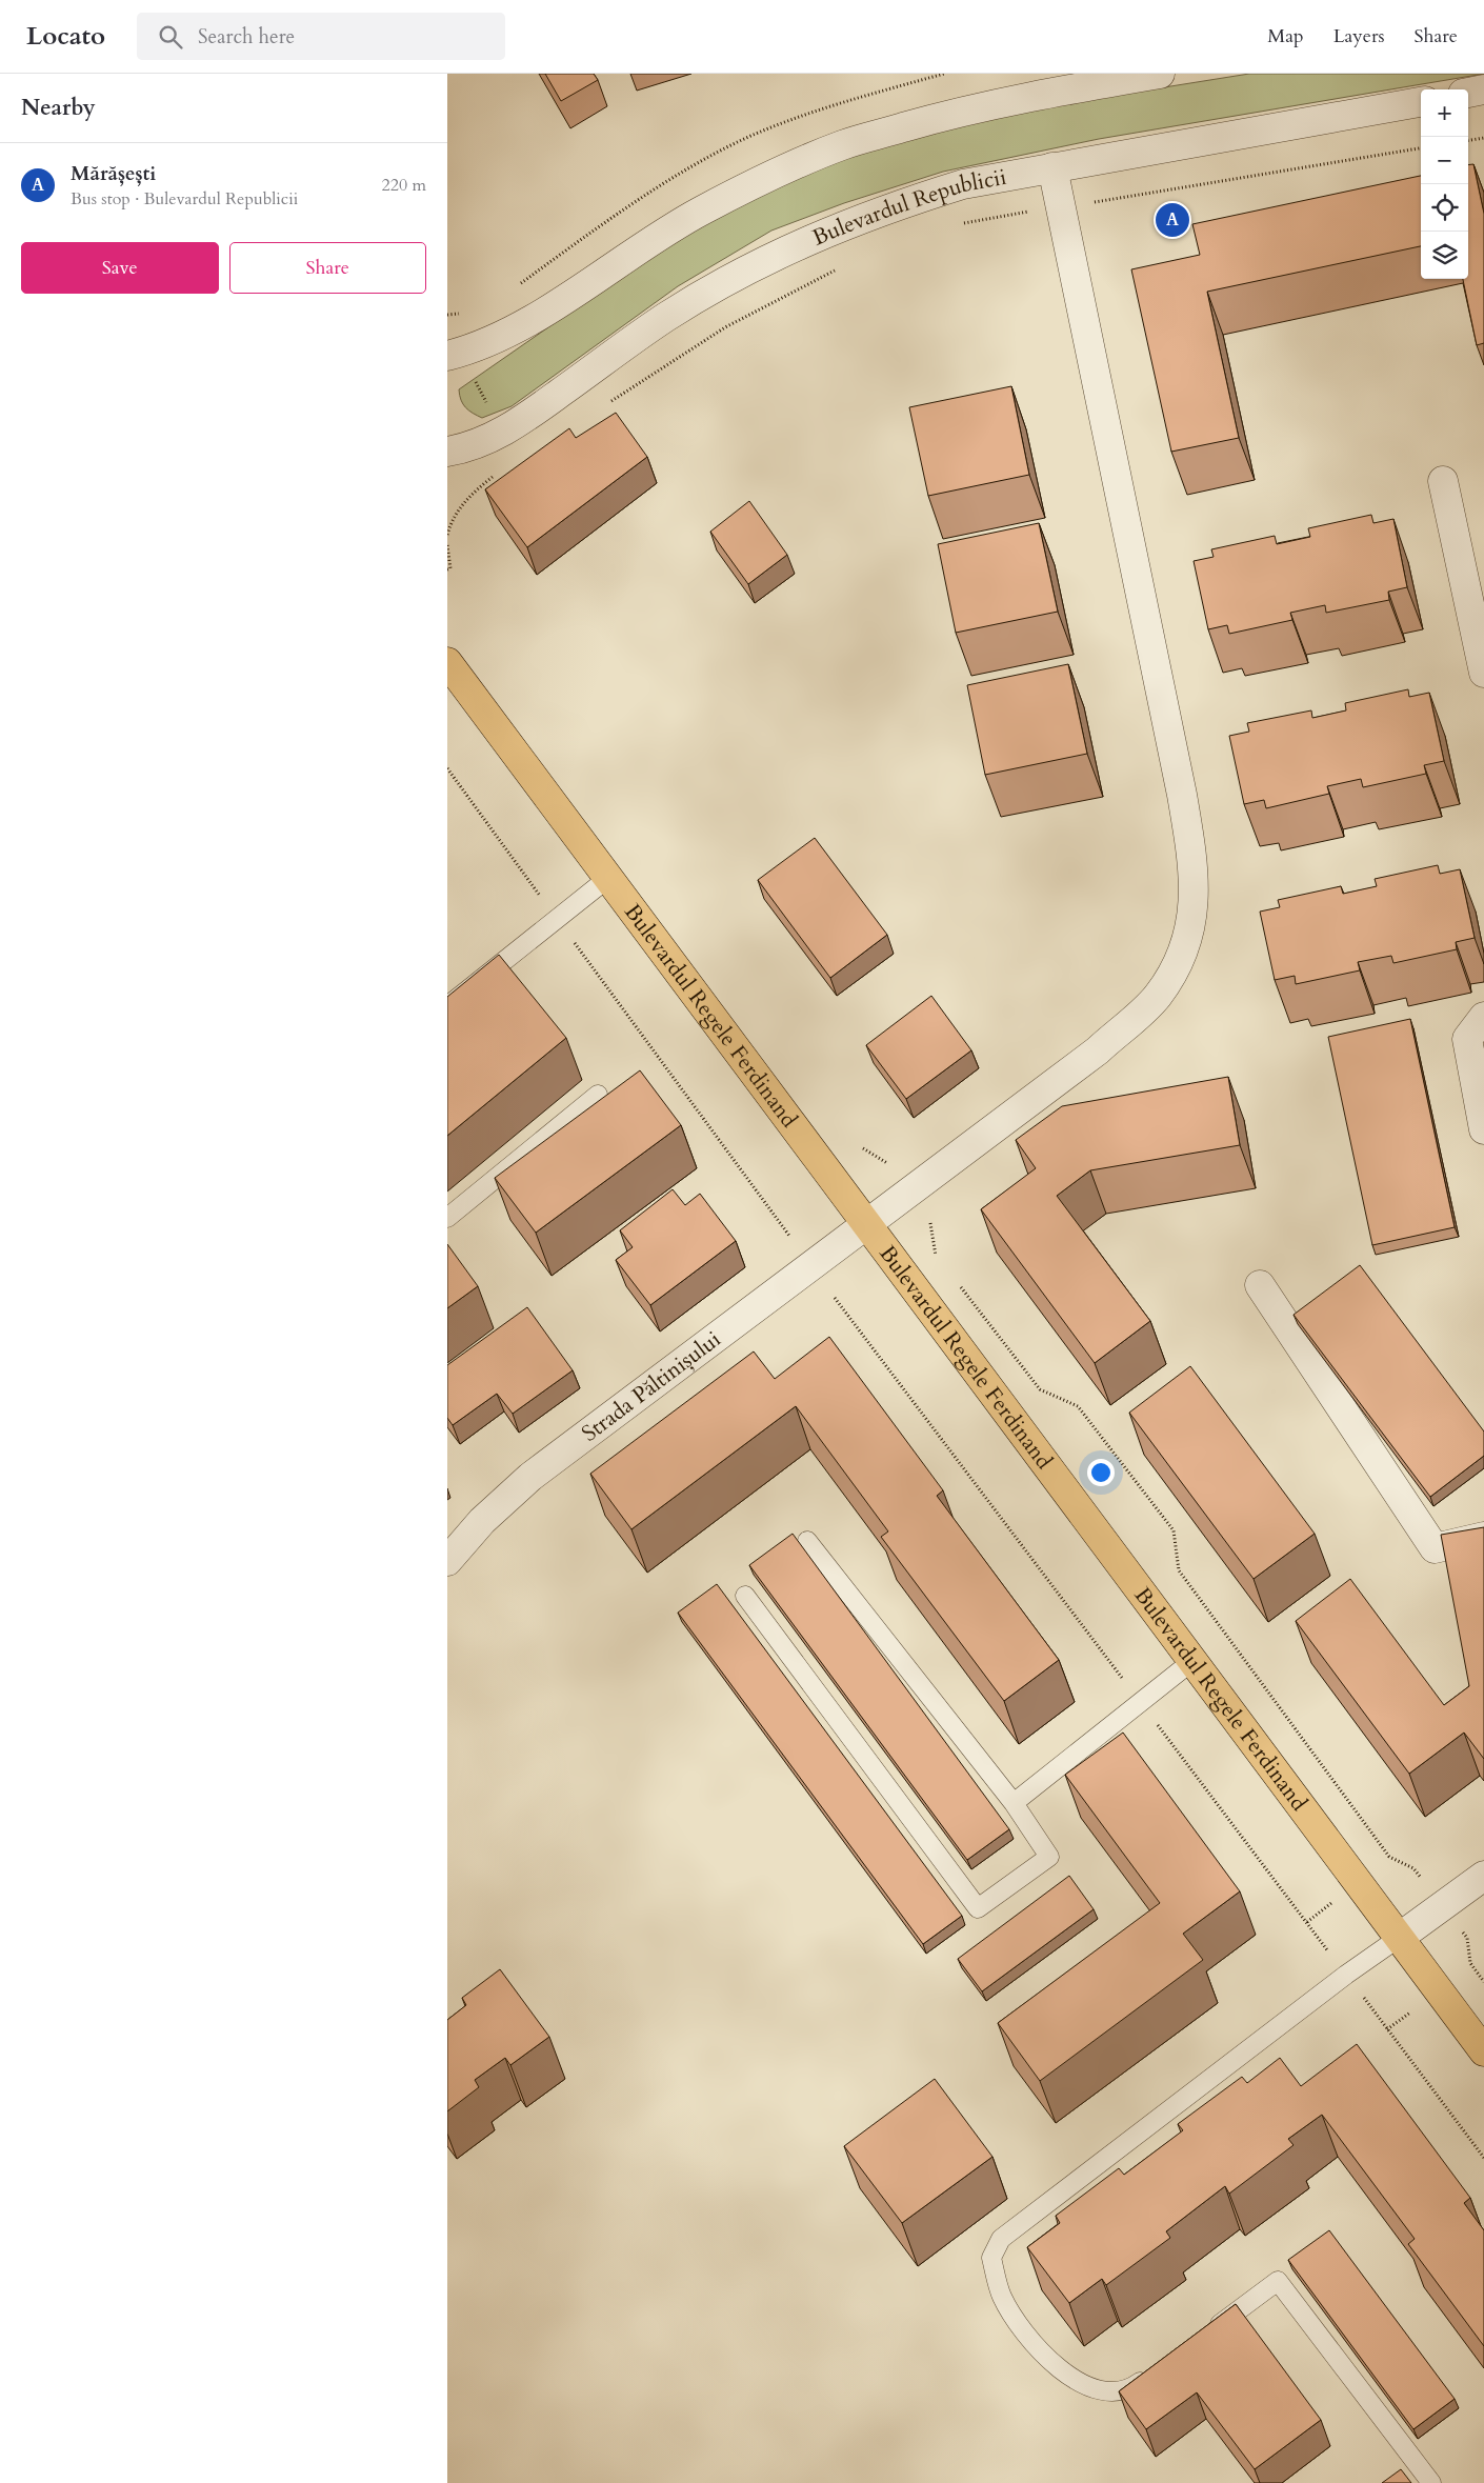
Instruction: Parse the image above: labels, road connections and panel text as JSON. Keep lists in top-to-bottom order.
{
  "streets": {
    "main road": ["Bulevardul Regele Ferdinand"],
    "street": ["Bulevardul Republicii", "Strada Păltinișului"]
  },
  "crossings": [
    ["Bulevardul Republicii", "Strada Păltinișului"],
    ["Bulevardul Regele Ferdinand", "Strada Păltinișului"]
  ],
  "page": {
    "header": "Locato",
    "search": "Search here",
    "nav": ["Map", "Layers", "Share"],
    "heading": "Nearby",
    "map_buttons": ["+", "−"],
    "list": [
      {
        "mark": "A",
        "name": "Mărășești",
        "note": "Bus stop · Bulevardul Republicii",
        "value": "220 m"
      }
    ],
    "pins": "A",
    "buttons": ["Save", "Share"]
  }
}
